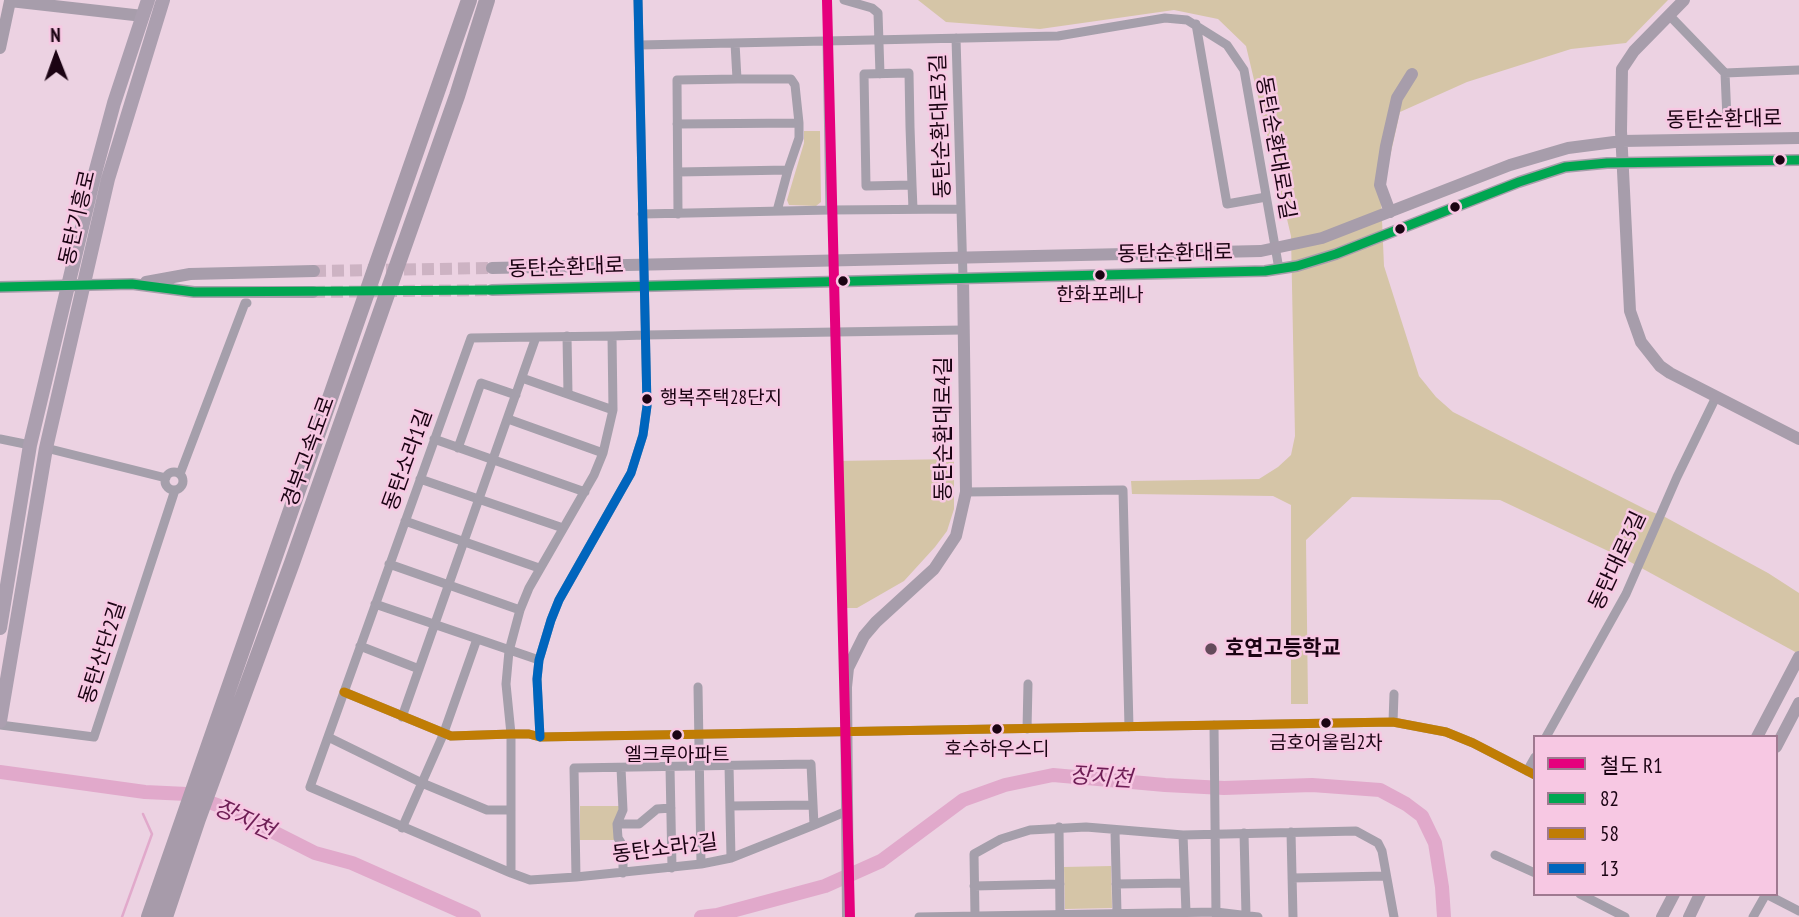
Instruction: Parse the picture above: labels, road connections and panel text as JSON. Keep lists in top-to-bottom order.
{
  "streets": {
    "highway": ["경부고속도로"],
    "main road": ["동탄순환대로", "동탄기흥로", "동탄순환대로4길"],
    "street": [
      "동탄순환대로3길",
      "동탄순환대로5길",
      "동탄소라1길",
      "동탄대로3길",
      "동탄산단2길",
      "동탄소라2길"
    ]
  },
  "crossings": [
    ["동탄순환대로", "동탄순환대로3길"],
    ["동탄순환대로", "동탄순환대로5길"],
    ["동탄순환대로", "동탄순환대로4길"],
    ["동탄순환대로3길", "동탄순환대로5길"],
    ["동탄순환대로3길", "동탄순환대로4길"],
    ["동탄기흥로", "동탄산단2길"],
    ["동탄순환대로4길", "동탄소라1길"],
    ["동탄순환대로4길", "동탄소라2길"],
    ["동탄소라1길", "동탄소라2길"]
  ],
  "water": ["장지천"],
  "places": [
    "한화포레나",
    "행복주택28단지",
    "호연고등학교",
    "금호어울림2차",
    "호수하우스디",
    "엘크루아파트"
  ],
  "lines": [
    "rail line R1",
    "transit line 13",
    "transit line 82",
    "transit line 58"
  ],
  "legend": [
    "철도 R1",
    "82",
    "58",
    "13"
  ],
  "north": "top"
}
